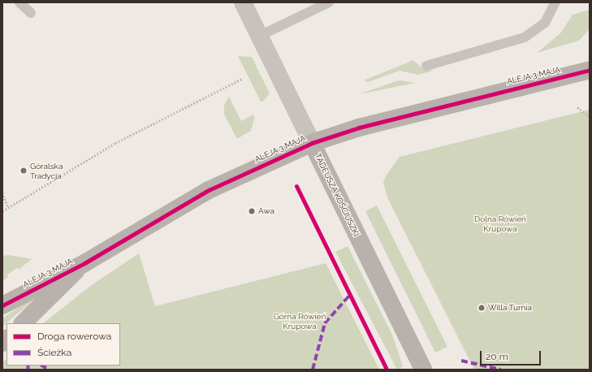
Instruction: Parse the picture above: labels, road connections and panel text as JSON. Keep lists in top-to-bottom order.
{
  "streets": {
    "street": ["ALEJA 3 MAJA", "TADEUSZA KOŚCIUSZKI"]
  },
  "crossings": [
    ["ALEJA 3 MAJA", "TADEUSZA KOŚCIUSZKI"]
  ],
  "parks": ["Dolna Rówień Krupowa", "Górna Rówień Krupowa"],
  "places": ["Góralska Tradycja", "Awa", "Willa Turnia"],
  "legend": ["Droga rowerowa", "Ścieżka"],
  "scale_bar": "20 m"
}
